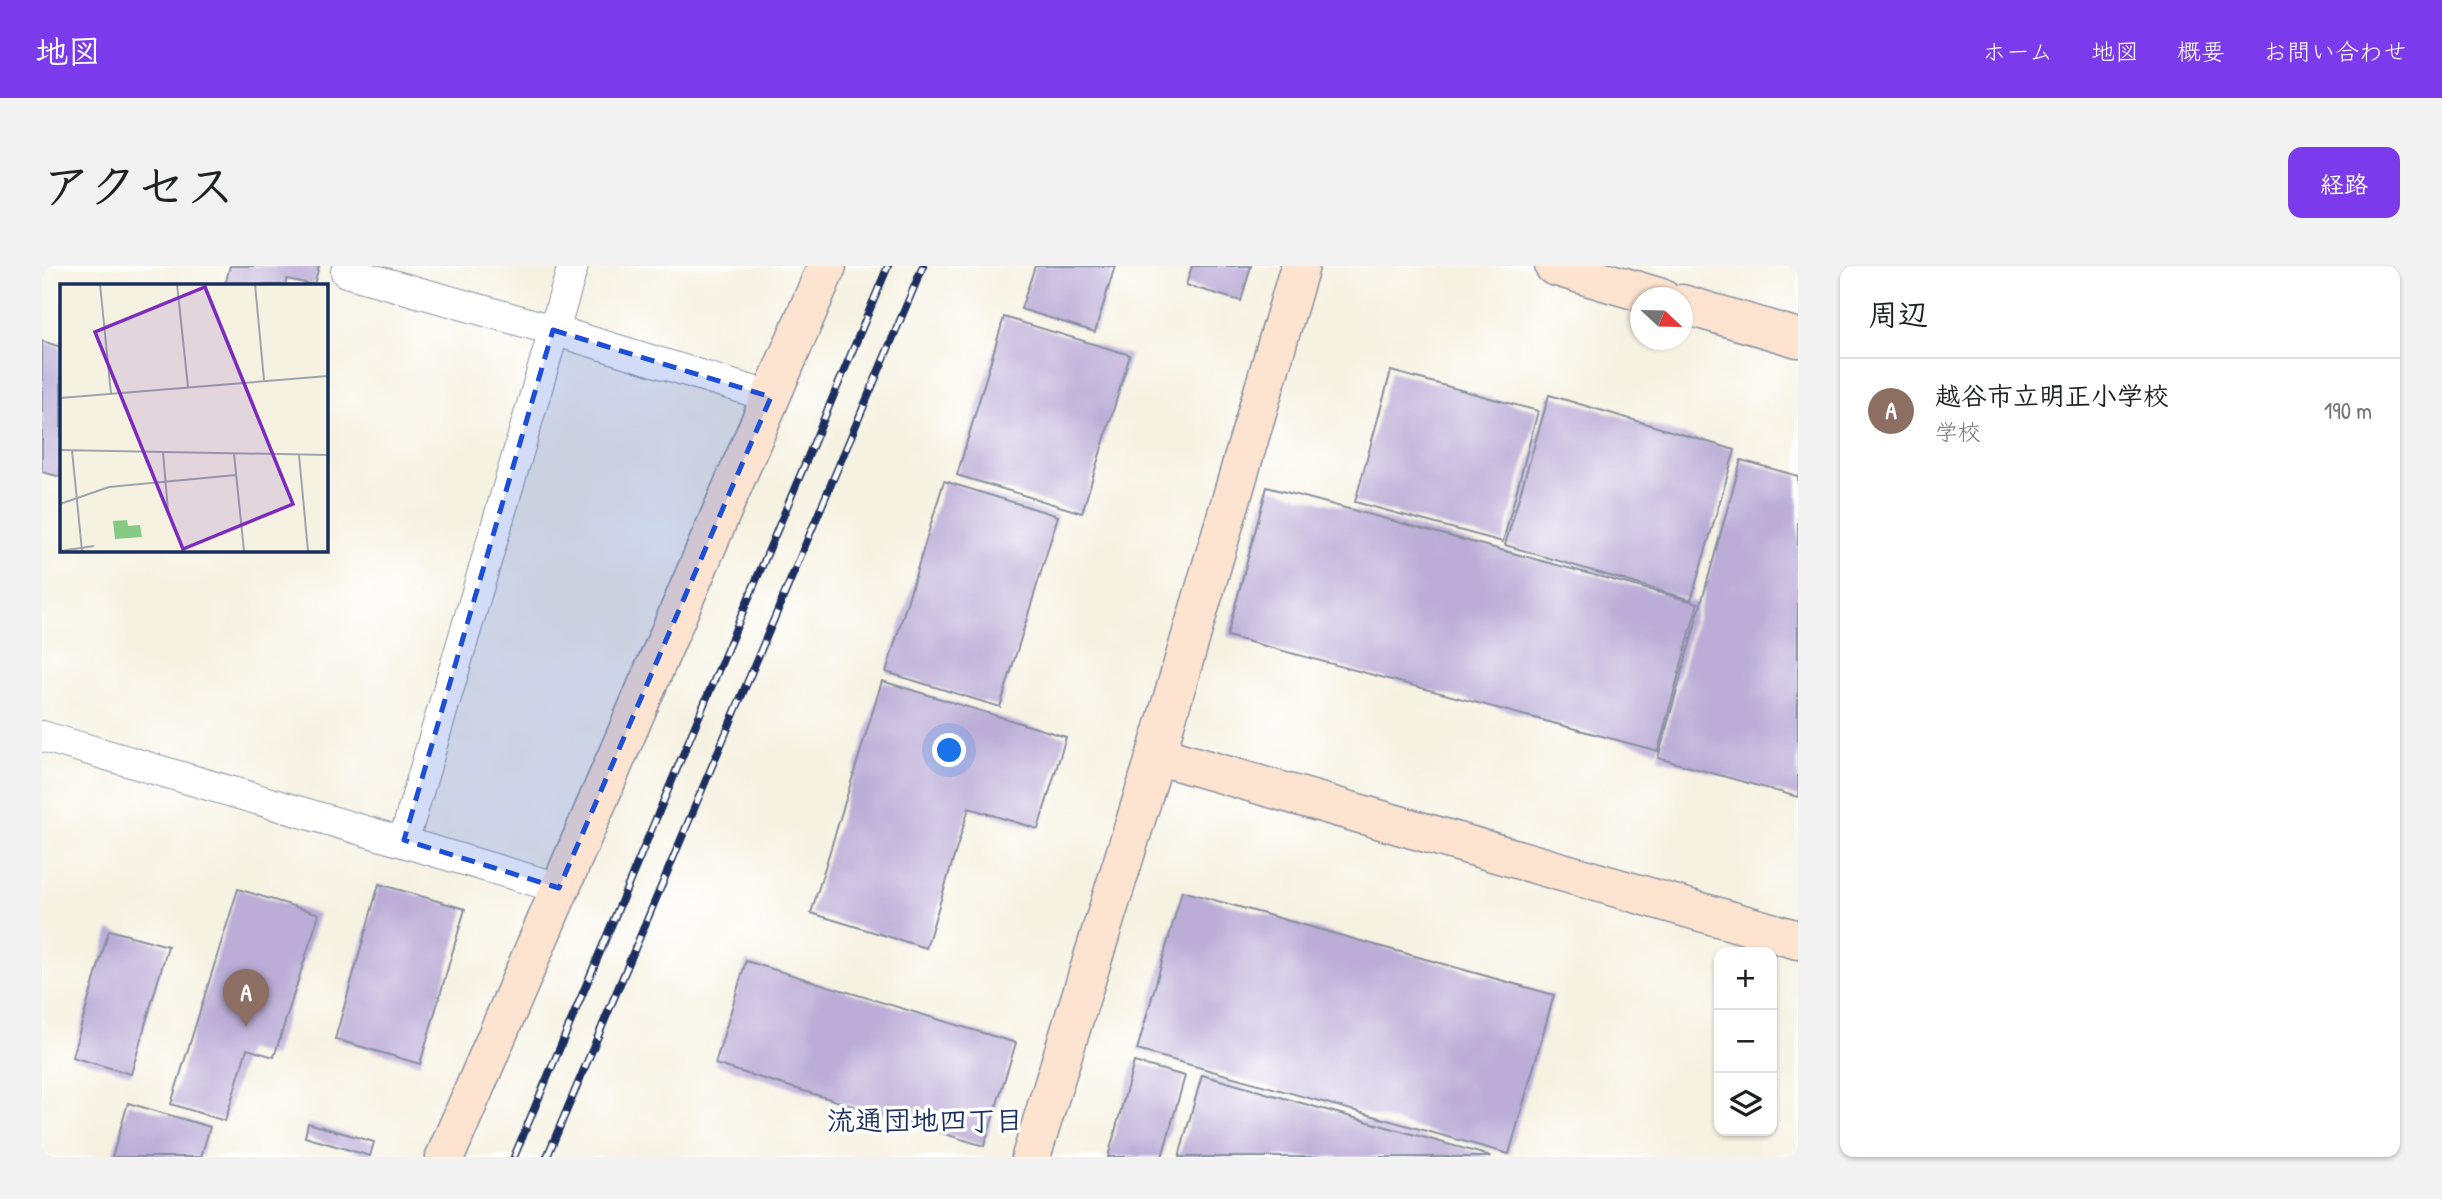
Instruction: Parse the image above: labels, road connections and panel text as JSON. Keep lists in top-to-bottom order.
{
  "districts": ["流通団地四丁目"],
  "north": "right",
  "page": {
    "header": "地図",
    "nav": [
      "ホーム",
      "地図",
      "概要",
      "お問い合わせ"
    ],
    "title": "アクセス",
    "buttons": "経路",
    "heading": "周辺",
    "list": [
      {
        "mark": "A",
        "name": "越谷市立明正小学校",
        "note": "学校",
        "value": "190 m"
      }
    ],
    "map_buttons": ["+", "−"],
    "pins": "A"
  }
}
